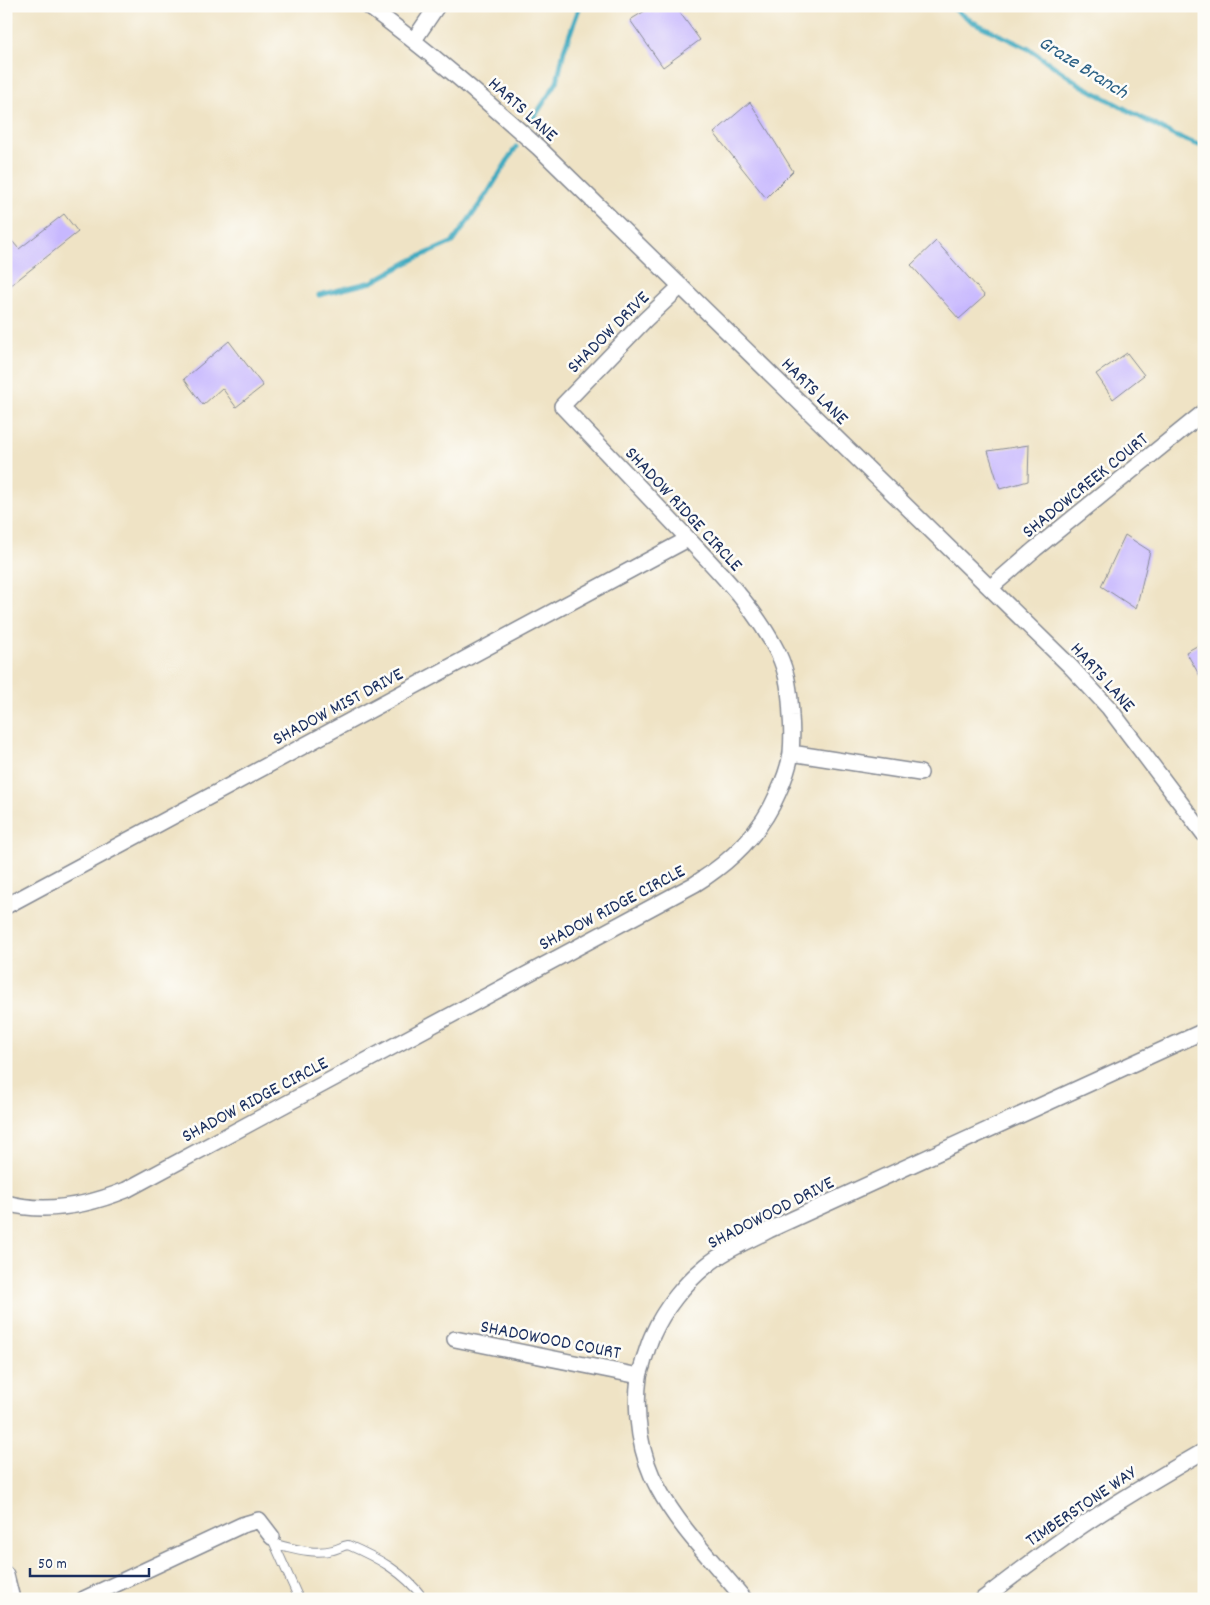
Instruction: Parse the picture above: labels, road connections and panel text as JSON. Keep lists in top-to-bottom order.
{
  "streets": {
    "street": [
      "HARTS LANE",
      "SHADOW DRIVE",
      "SHADOWCREEK COURT",
      "SHADOW RIDGE CIRCLE",
      "SHADOW MIST DRIVE",
      "SHADOWOOD DRIVE",
      "SHADOWOOD COURT",
      "TIMBERSTONE WAY"
    ]
  },
  "crossings": [
    ["HARTS LANE", "SHADOW DRIVE"],
    ["HARTS LANE", "SHADOWCREEK COURT"],
    ["SHADOW DRIVE", "SHADOW RIDGE CIRCLE"],
    ["SHADOW RIDGE CIRCLE", "SHADOW MIST DRIVE"],
    ["SHADOWOOD DRIVE", "SHADOWOOD COURT"]
  ],
  "water": ["Graze Branch"],
  "scale_bar": "50 m"
}
